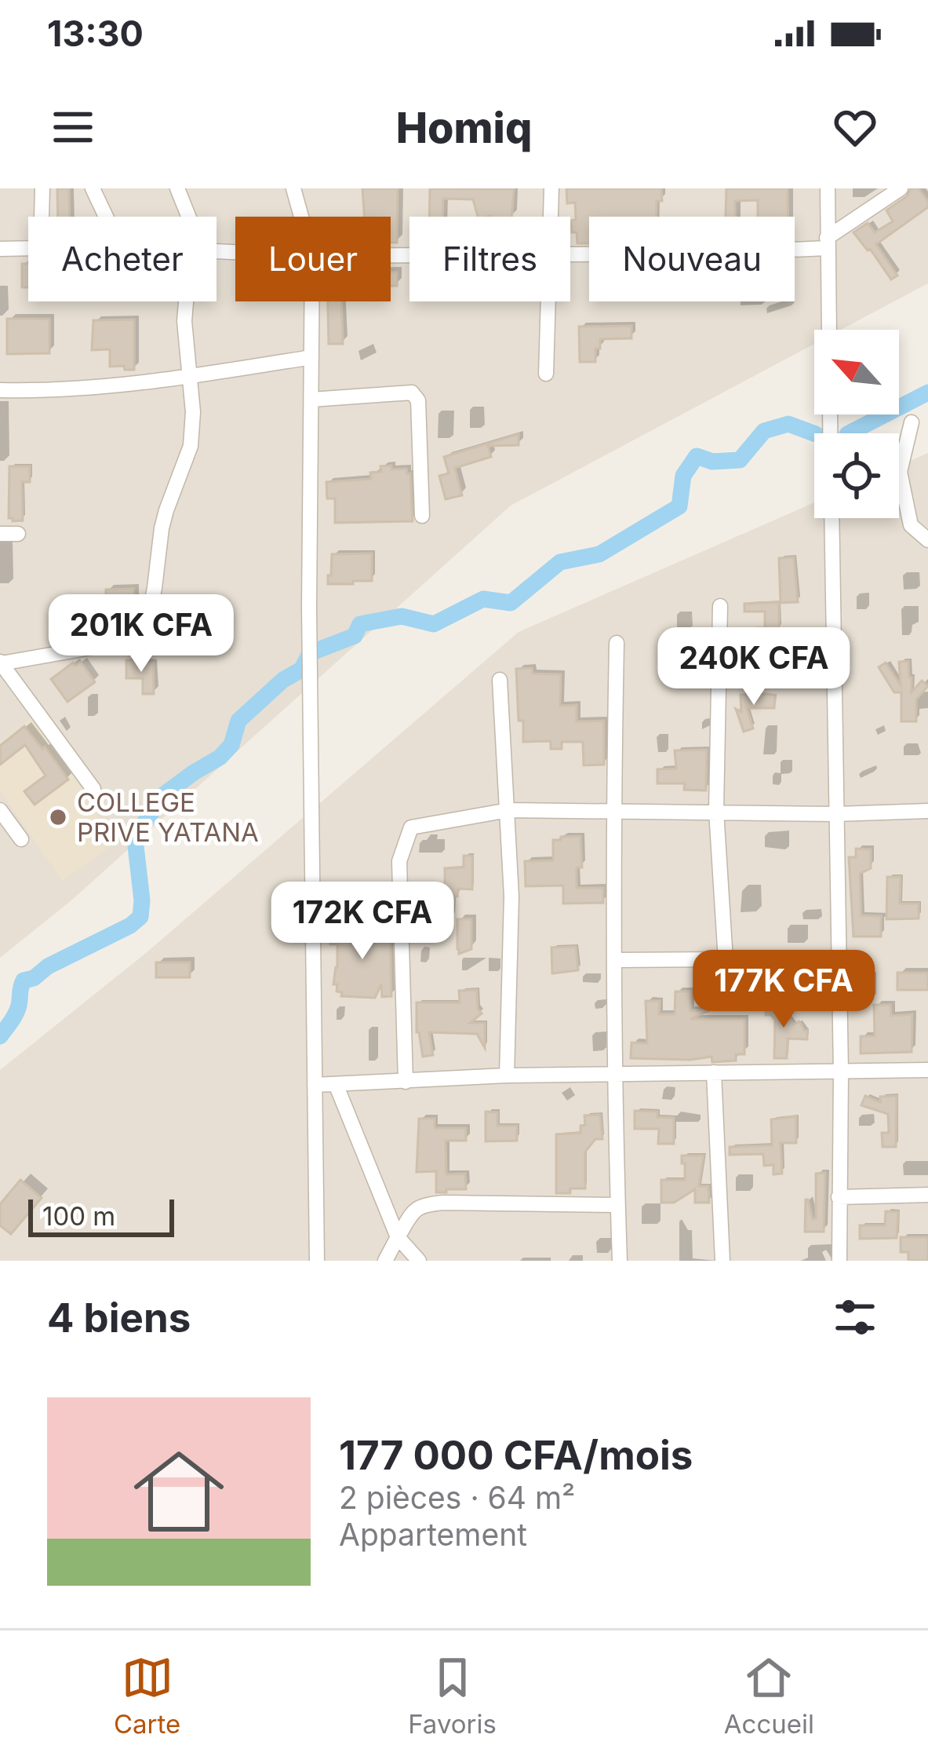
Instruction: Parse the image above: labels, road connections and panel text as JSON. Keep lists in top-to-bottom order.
{
  "places": ["COLLEGE PRIVE YATANA"],
  "scale_bar": "100 m",
  "north": "top left",
  "page": {
    "status": "13:30",
    "header": "Homiq",
    "chip": [
      "Acheter",
      "Louer",
      "Filtres",
      "Nouveau"
    ],
    "price": [
      "201K CFA",
      "240K CFA",
      "172K CFA",
      "177K CFA"
    ],
    "scale": "100 m",
    "heading": "4 biens",
    "list": [
      {
        "name": "177 000 CFA/mois",
        "note": "2 pièces · 64 m² · Appartement"
      }
    ],
    "tabs": ["Carte", "Favoris", "Accueil"]
  }
}
